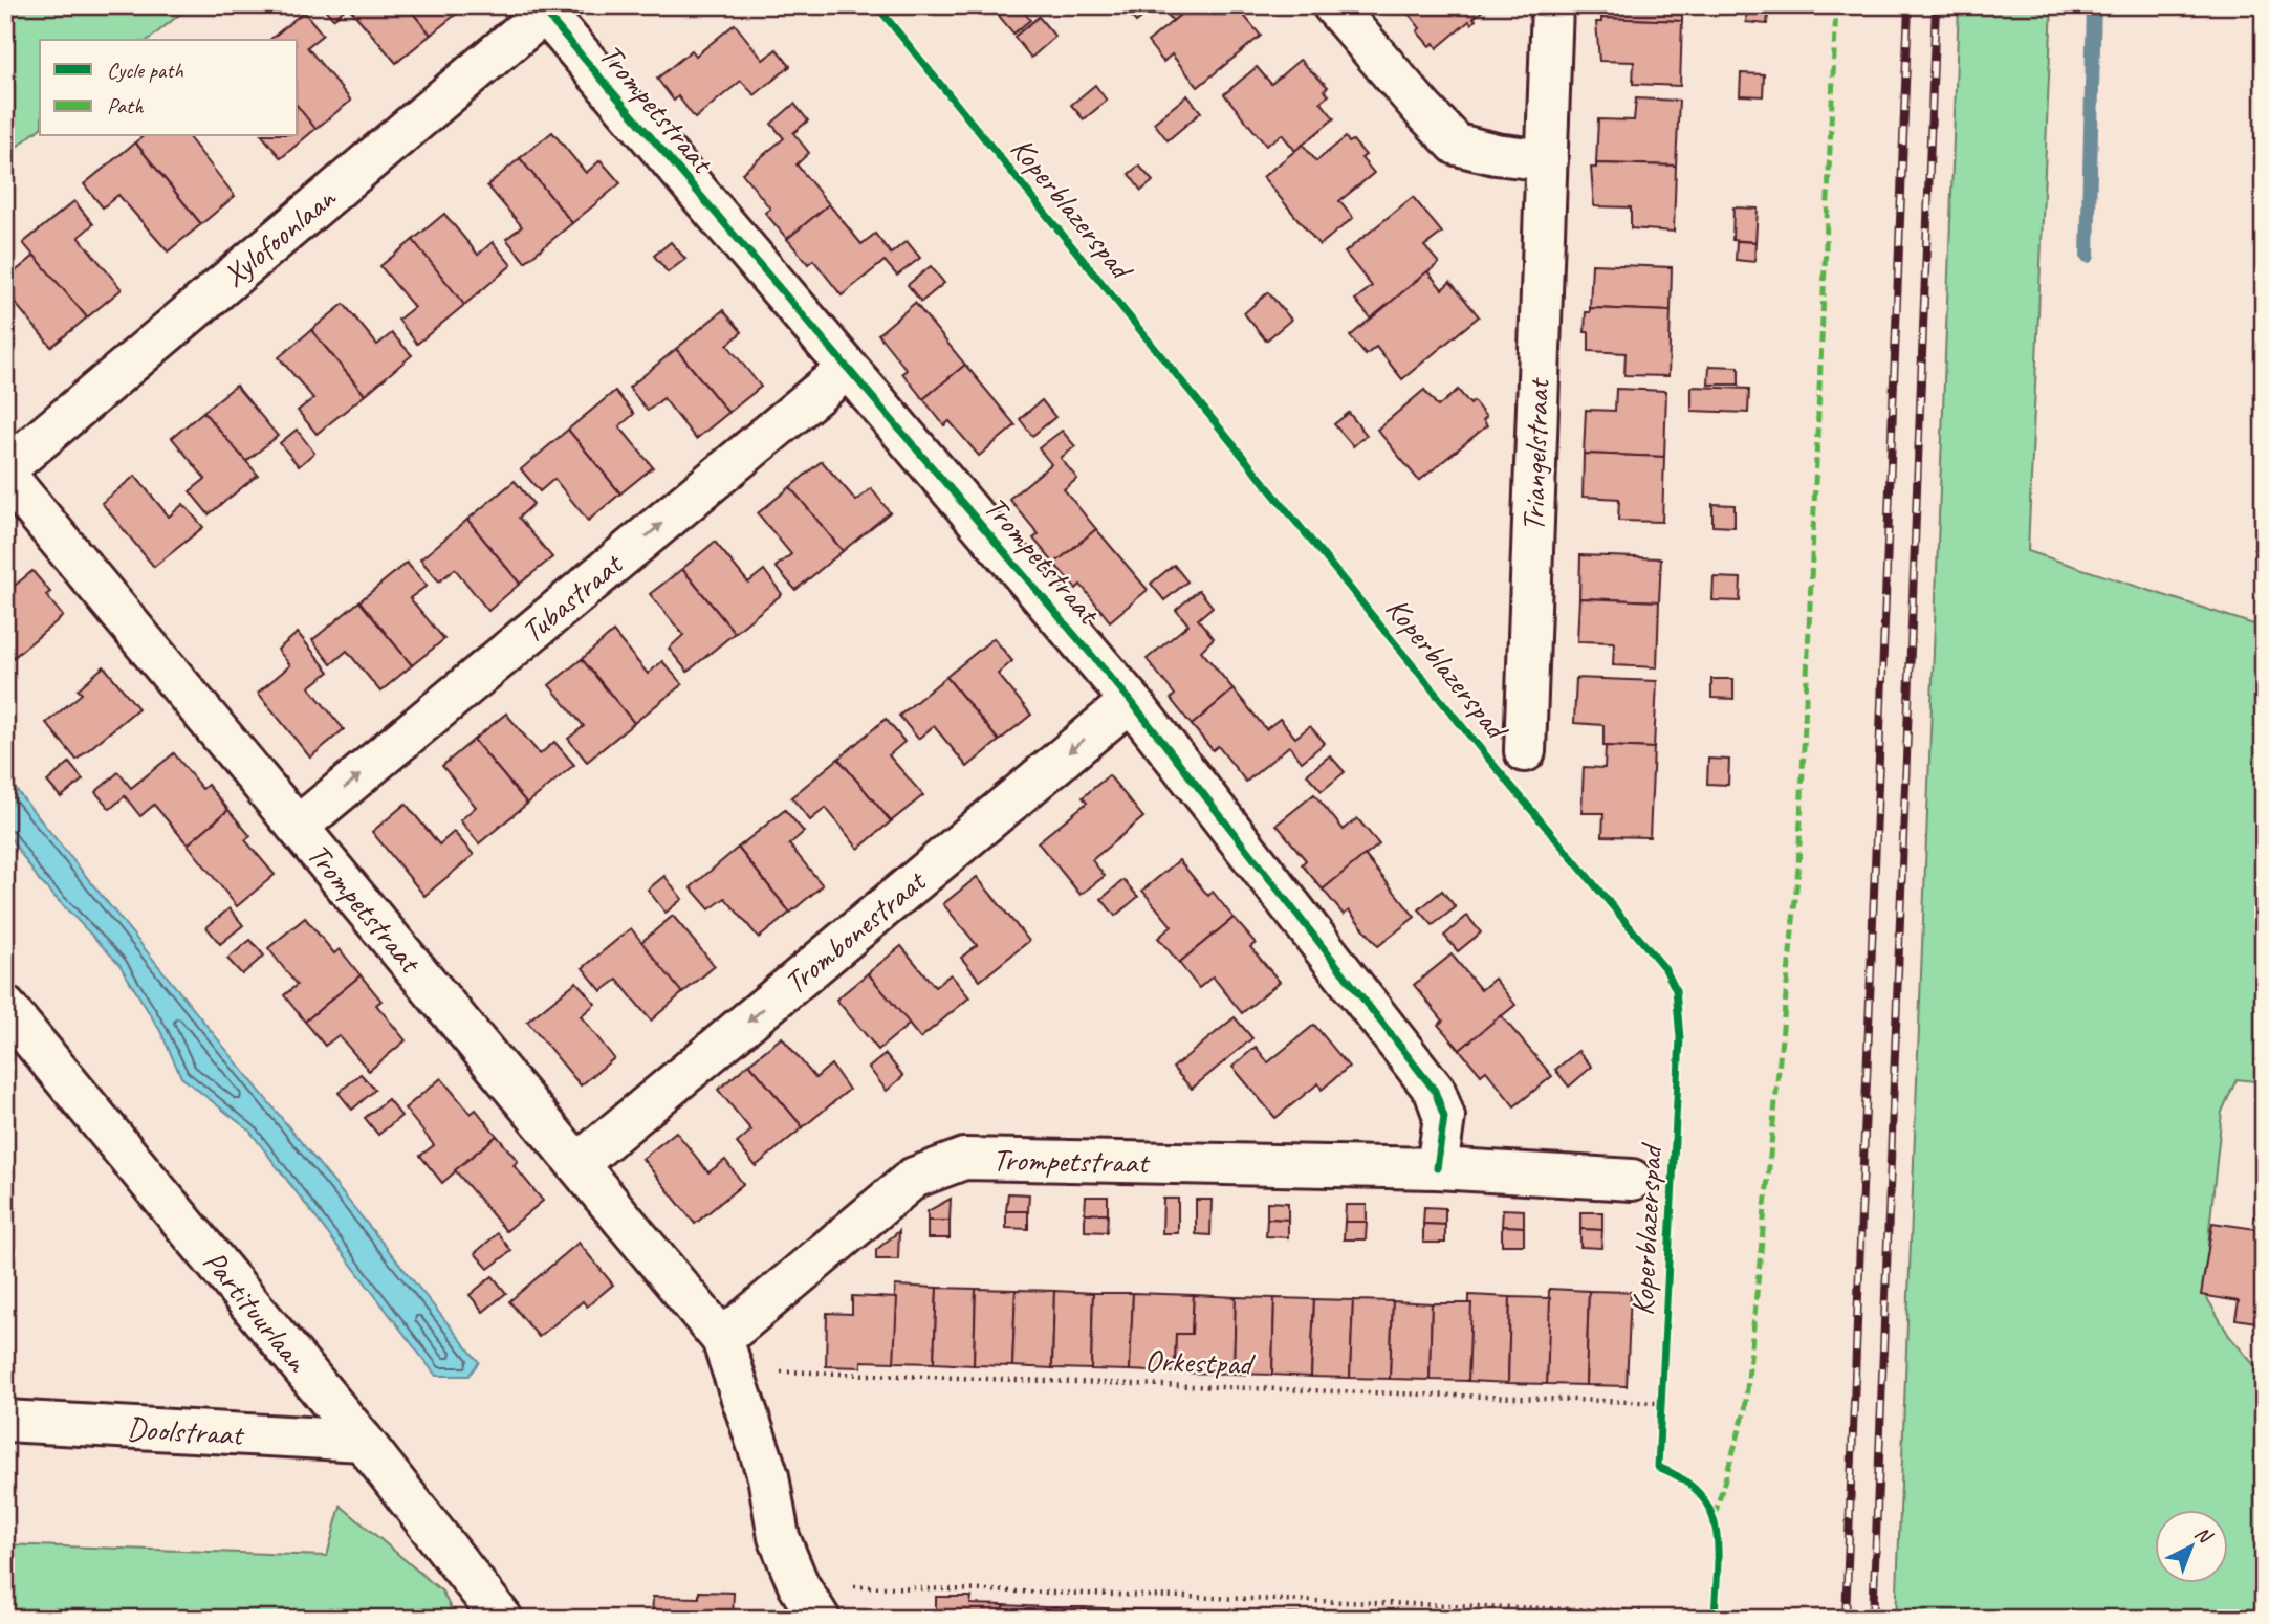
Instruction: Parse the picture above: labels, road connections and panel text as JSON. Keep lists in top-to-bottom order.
{
  "streets": {
    "street": [
      "Trompetstraat",
      "Xylofoonlaan",
      "Triangelstraat",
      "Tubastraat",
      "Trombonestraat",
      "Partituurlaan",
      "Doolstraat"
    ],
    "path": ["Orkestpad"],
    "cycle path": ["Koperblazerspad"]
  },
  "crossings": [
    ["Trompetstraat", "Xylofoonlaan"],
    ["Trompetstraat", "Tubastraat"],
    ["Trompetstraat", "Trombonestraat"],
    ["Trompetstraat", "Orkestpad"],
    ["Partituurlaan", "Doolstraat"]
  ],
  "one_way": ["Tubastraat", "Trombonestraat"],
  "legend": ["Cycle path", "Path"],
  "north": "top right"
}
